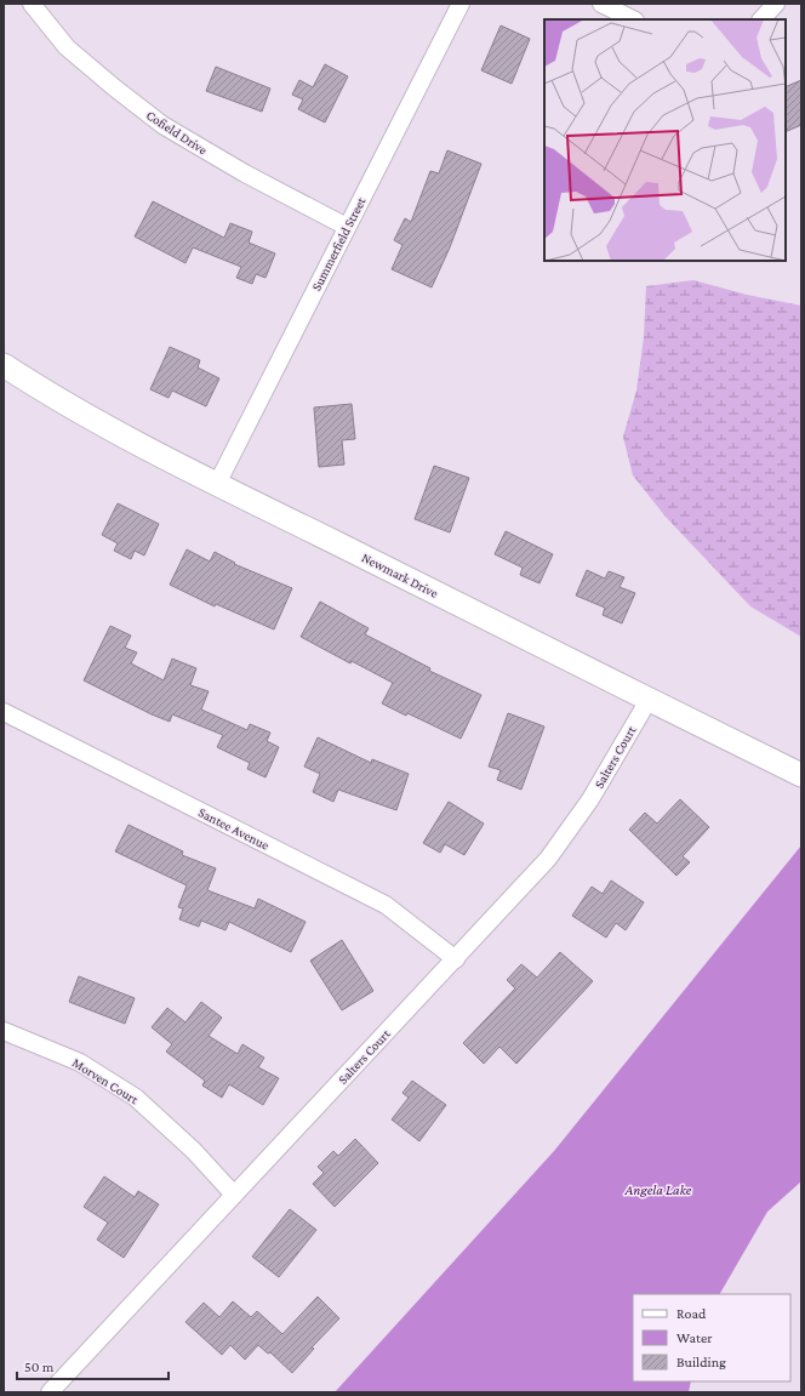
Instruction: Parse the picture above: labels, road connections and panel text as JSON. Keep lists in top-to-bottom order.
{
  "streets": {
    "street": [
      "Cofield Drive",
      "Summerfield Street",
      "Newmark Drive",
      "Salters Court",
      "Santee Avenue",
      "Morven Court"
    ]
  },
  "crossings": [
    ["Cofield Drive", "Summerfield Street"],
    ["Summerfield Street", "Newmark Drive"],
    ["Newmark Drive", "Salters Court"],
    ["Salters Court", "Santee Avenue"],
    ["Salters Court", "Morven Court"]
  ],
  "water": ["Angela Lake"],
  "legend": ["Road", "Water", "Building"],
  "scale_bar": "50 m"
}
